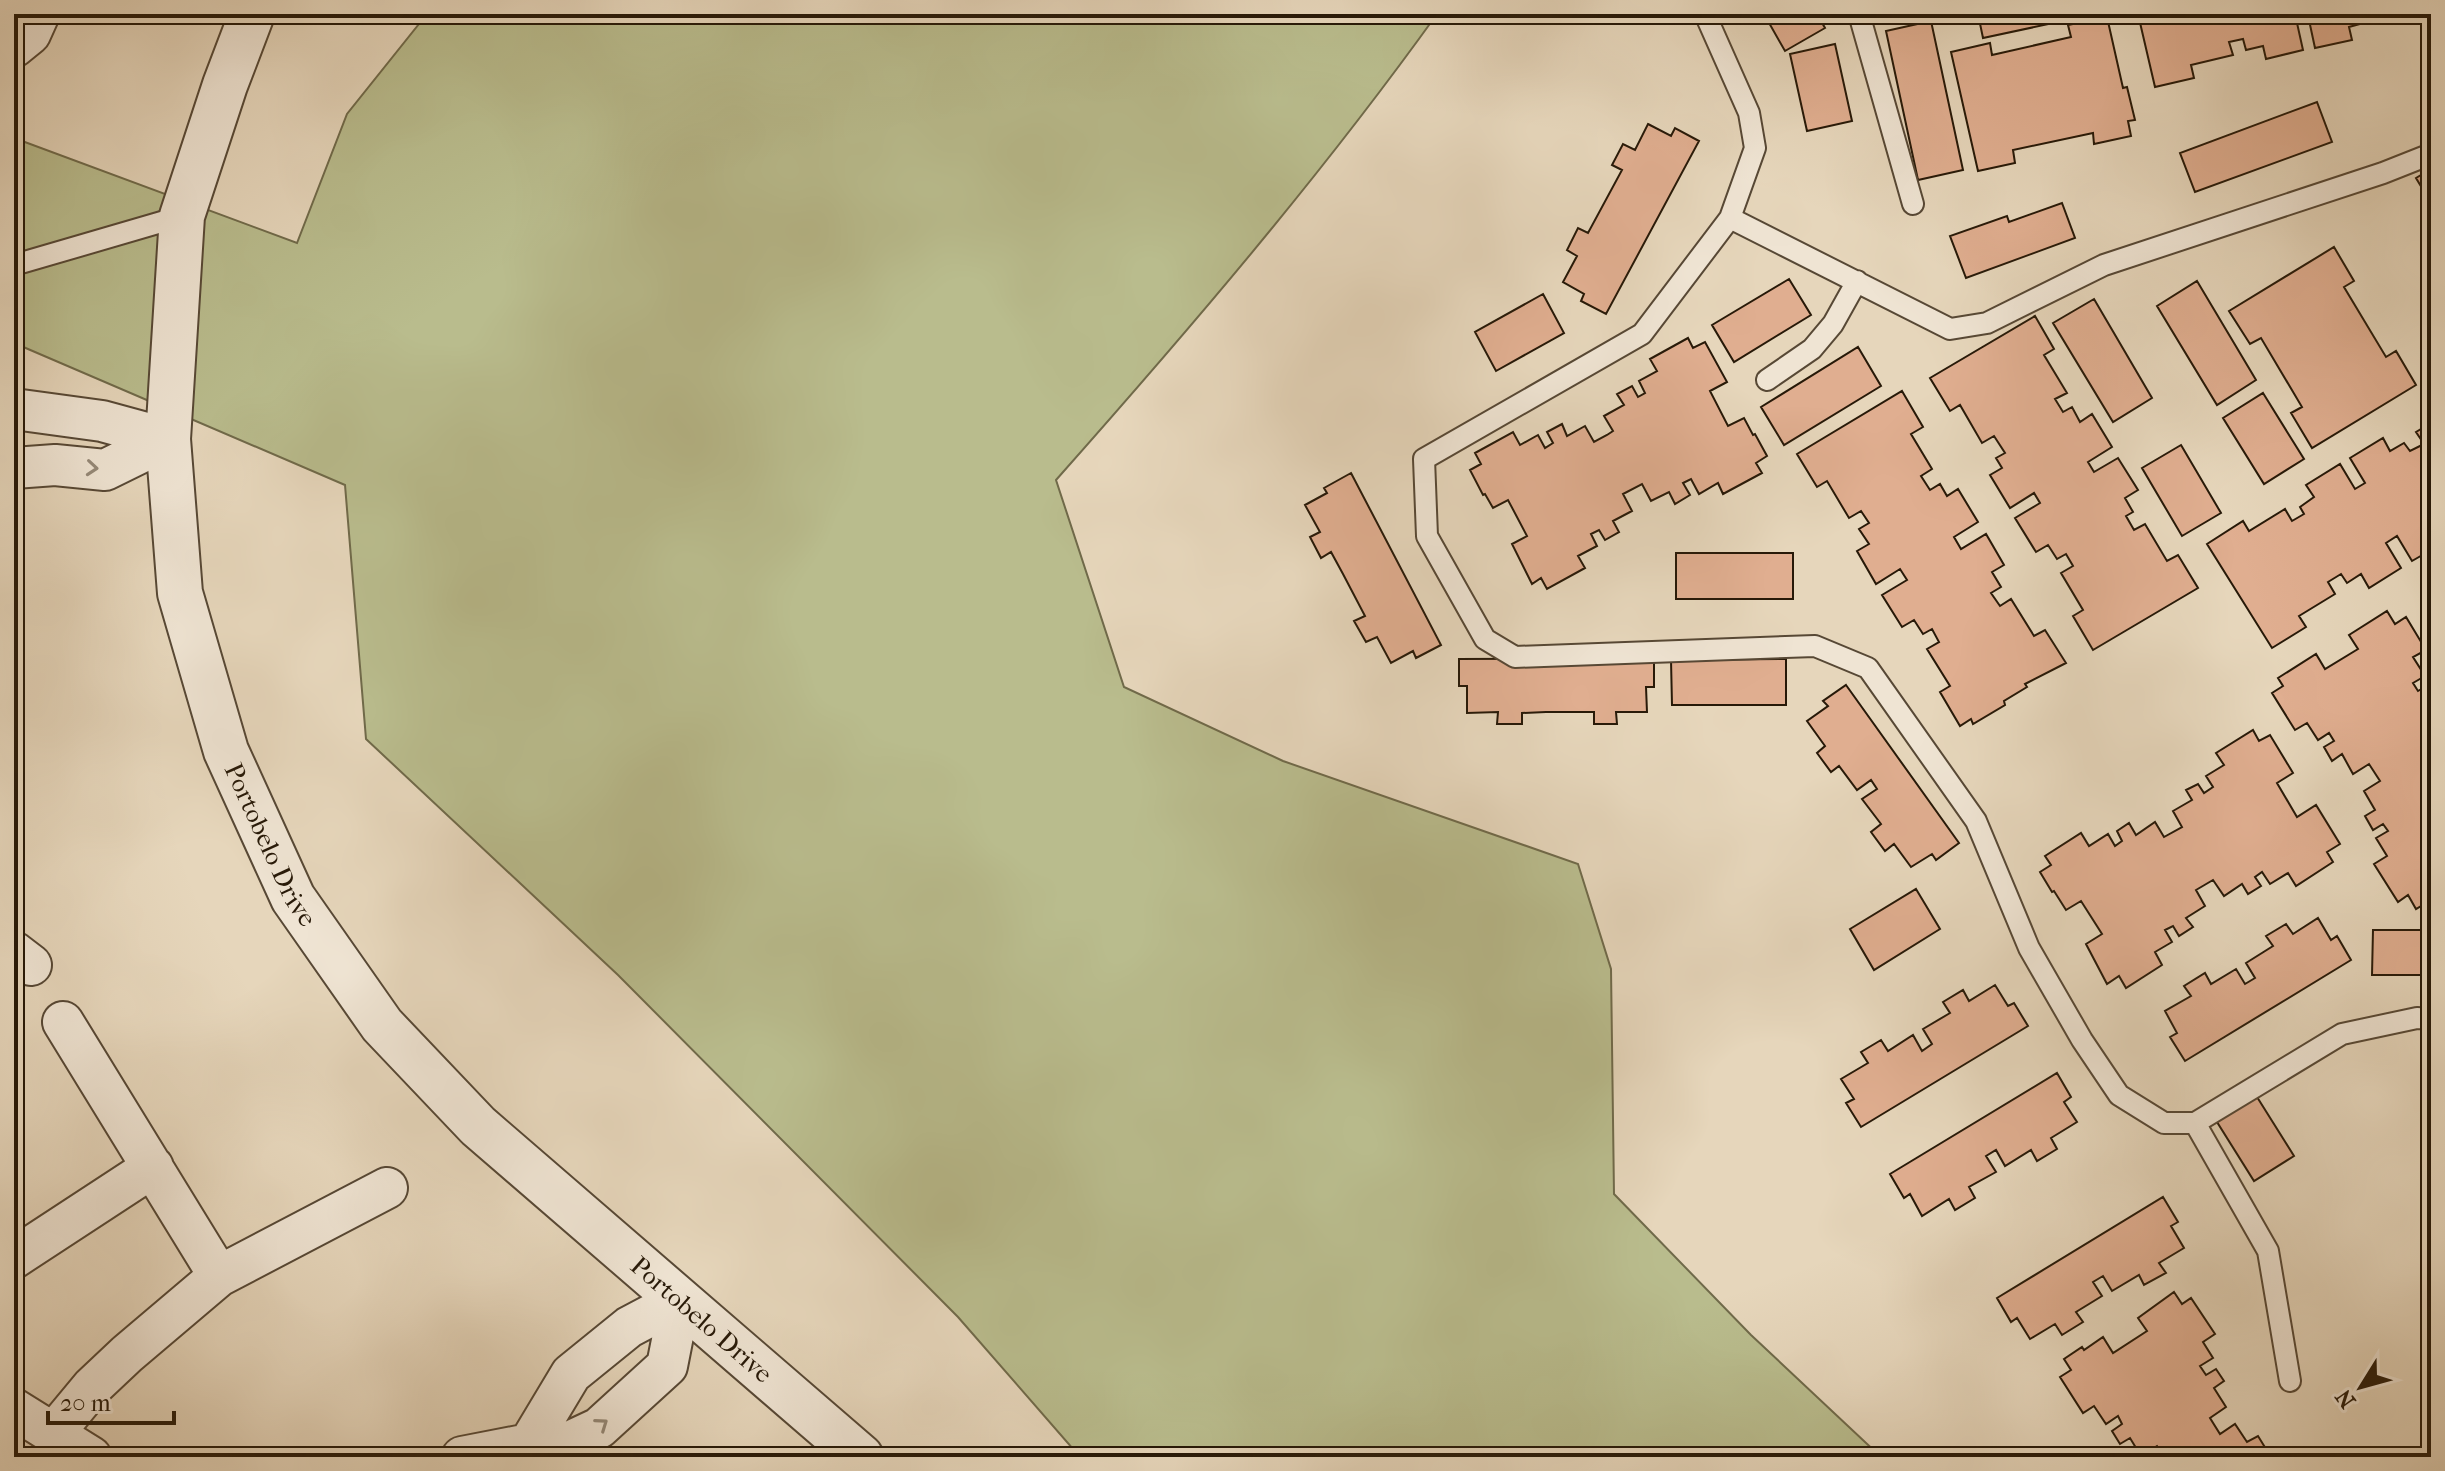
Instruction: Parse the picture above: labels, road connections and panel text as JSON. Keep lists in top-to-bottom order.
{
  "streets": {
    "street": ["Portobelo Drive"]
  },
  "scale_bar": "20 m",
  "north": "bottom left"
}
